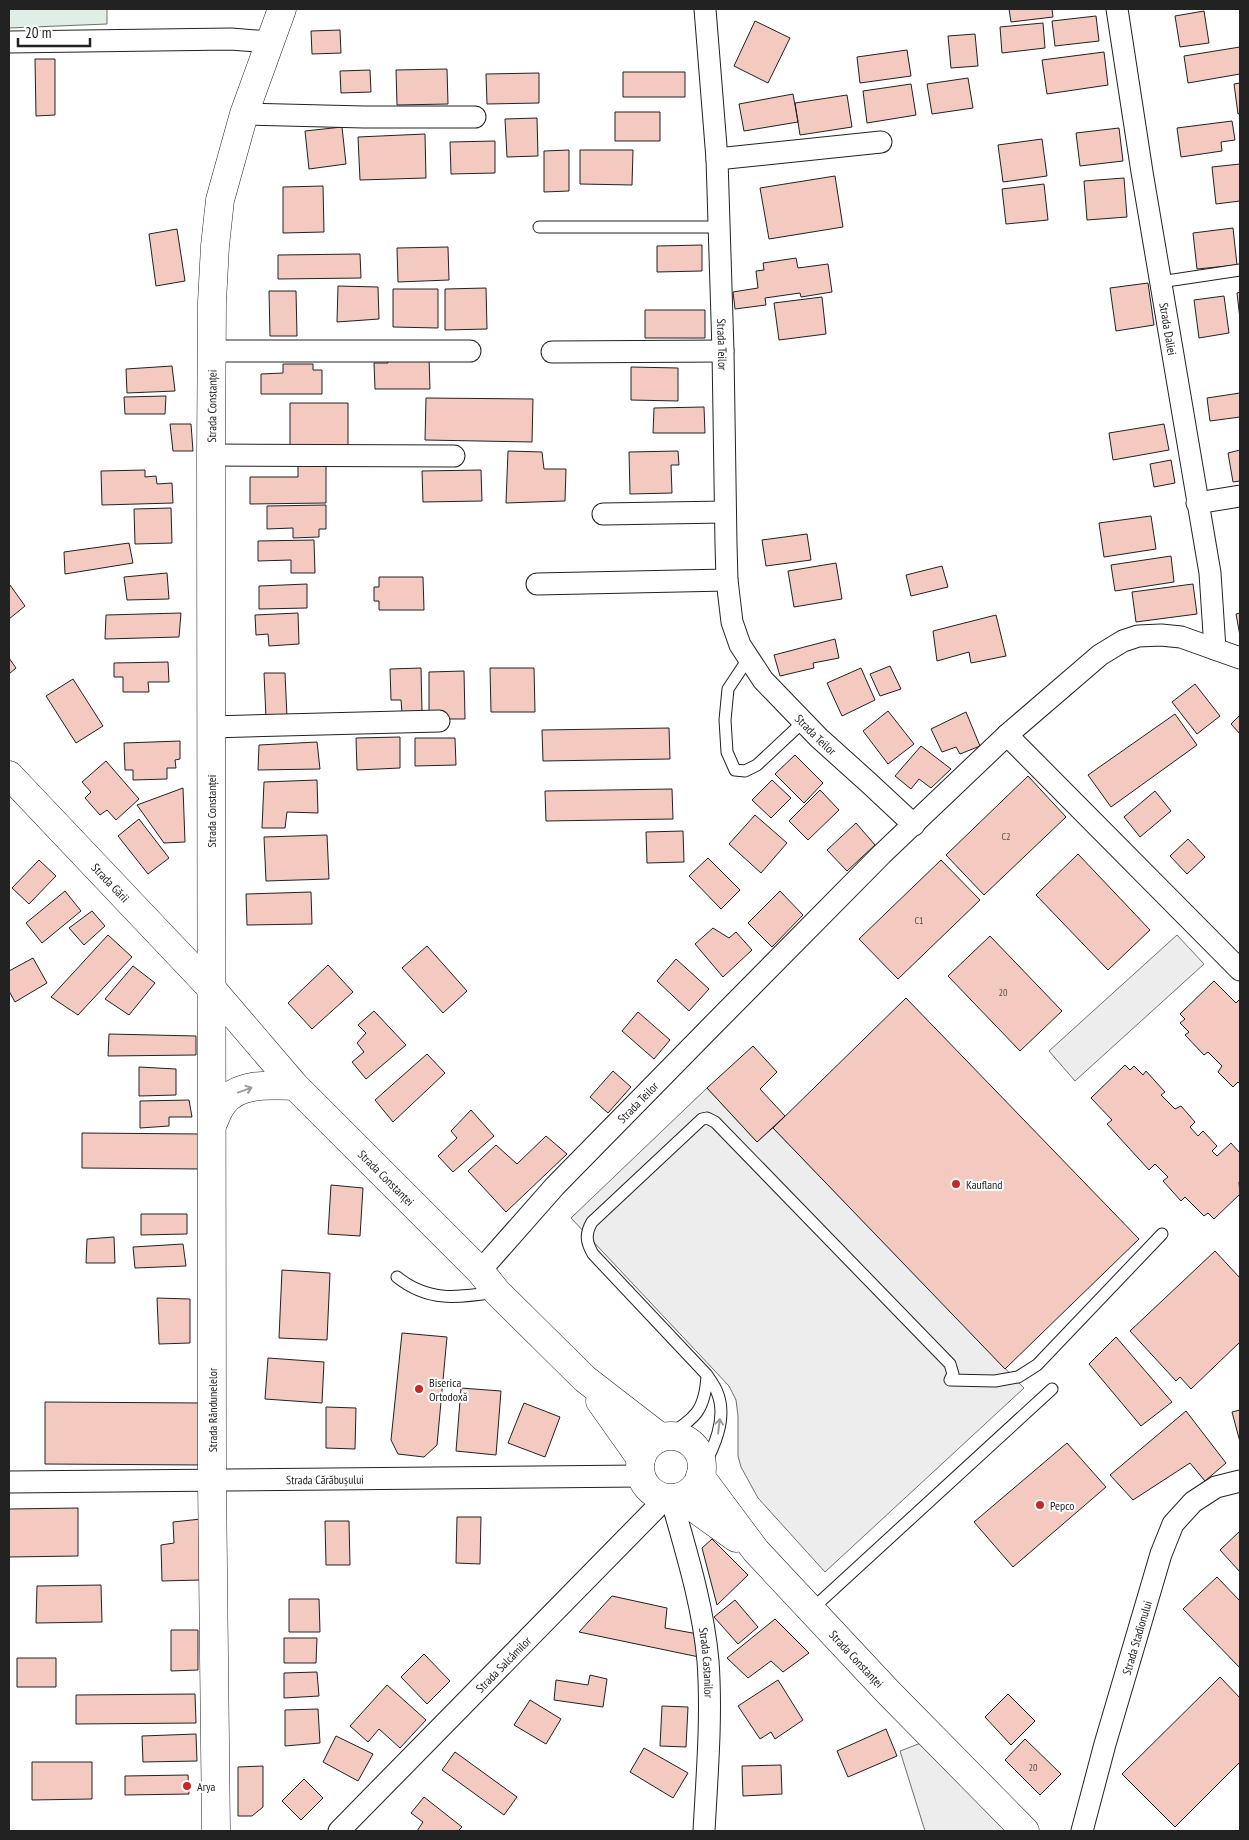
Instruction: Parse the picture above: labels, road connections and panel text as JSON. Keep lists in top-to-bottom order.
{
  "streets": {
    "street": [
      "Strada Daliei",
      "Strada Teilor",
      "Strada Constanței",
      "Strada Gării",
      "Strada Rândunelelor",
      "Strada Cărăbușului",
      "Strada Stadionului",
      "Strada Castanilor",
      "Strada Salcâmilor"
    ]
  },
  "crossings": [
    ["Strada Teilor", "Strada Constanței"],
    ["Strada Constanței", "Strada Gării"],
    ["Strada Constanței", "Strada Rândunelelor"],
    ["Strada Constanței", "Strada Cărăbușului"],
    ["Strada Constanței", "Strada Castanilor"],
    ["Strada Constanței", "Strada Salcâmilor"],
    ["Strada Gării", "Strada Rândunelelor"],
    ["Strada Rândunelelor", "Strada Cărăbușului"],
    ["Strada Cărăbușului", "Strada Castanilor"],
    ["Strada Cărăbușului", "Strada Salcâmilor"],
    ["Strada Castanilor", "Strada Salcâmilor"]
  ],
  "places": [
    "Kaufland",
    "Biserica Ortodoxă",
    "Pepco",
    "Arya"
  ],
  "house_numbers": [
    "C2",
    "C1",
    "20",
    "20"
  ],
  "scale_bar": "20 m"
}
